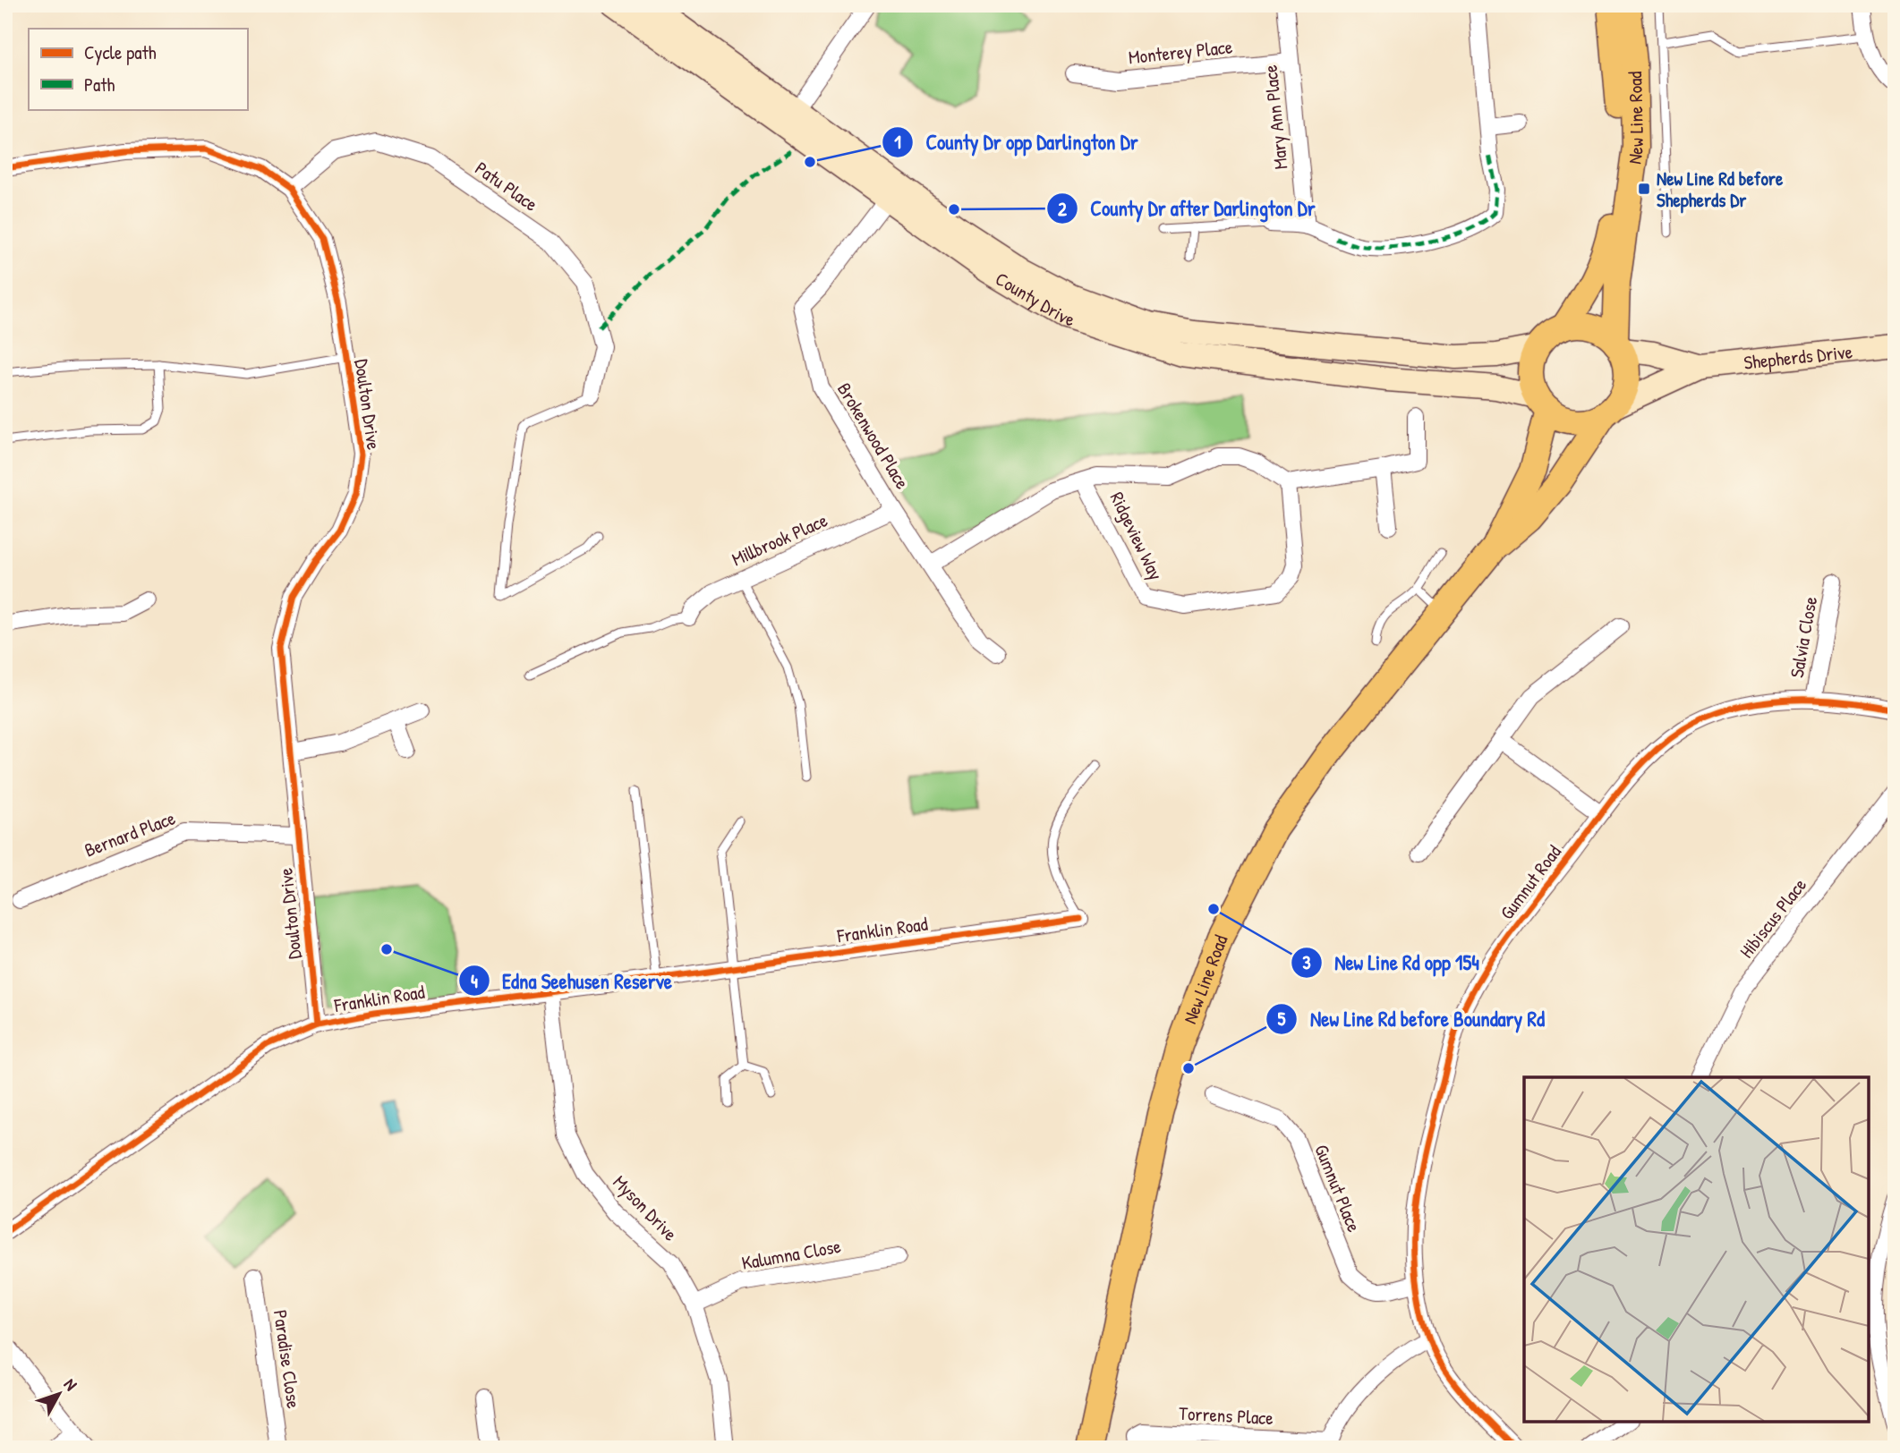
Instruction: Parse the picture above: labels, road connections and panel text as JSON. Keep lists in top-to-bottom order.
{
  "streets": {
    "main road": ["New Line Road", "County Drive", "Shepherds Drive"],
    "street": [
      "Monterey Place",
      "Mary Ann Place",
      "Patu Place",
      "Doulton Drive",
      "Brokenwood Place",
      "Ridgeview Way",
      "Millbrook Place",
      "Salvia Close",
      "Bernard Place",
      "Gumnut Road",
      "Hibiscus Place",
      "Franklin Road",
      "Gumnut Place",
      "Myson Drive",
      "Kalumna Close",
      "Paradise Close",
      "Torrens Place"
    ]
  },
  "crossings": [
    ["Monterey Place", "Mary Ann Place"],
    ["New Line Road", "County Drive"],
    ["New Line Road", "Shepherds Drive"],
    ["Patu Place", "Doulton Drive"],
    ["County Drive", "Shepherds Drive"],
    ["County Drive", "Brokenwood Place"],
    ["Doulton Drive", "Bernard Place"],
    ["Doulton Drive", "Franklin Road"],
    ["Brokenwood Place", "Ridgeview Way"],
    ["Brokenwood Place", "Millbrook Place"],
    ["Salvia Close", "Gumnut Road"],
    ["Gumnut Road", "Gumnut Place"],
    ["Gumnut Road", "Torrens Place"],
    ["Franklin Road", "Myson Drive"],
    ["Myson Drive", "Kalumna Close"]
  ],
  "places": {
    "other": [
      "County Dr opp Darlington Dr",
      "County Dr after Darlington Dr",
      "New Line Rd opp 154",
      "Edna Seehusen Reserve",
      "New Line Rd before Boundary Rd"
    ],
    "transit": ["New Line Rd before Shepherds Dr"]
  },
  "legend": ["Cycle path", "Path"],
  "north": "top right"
}
